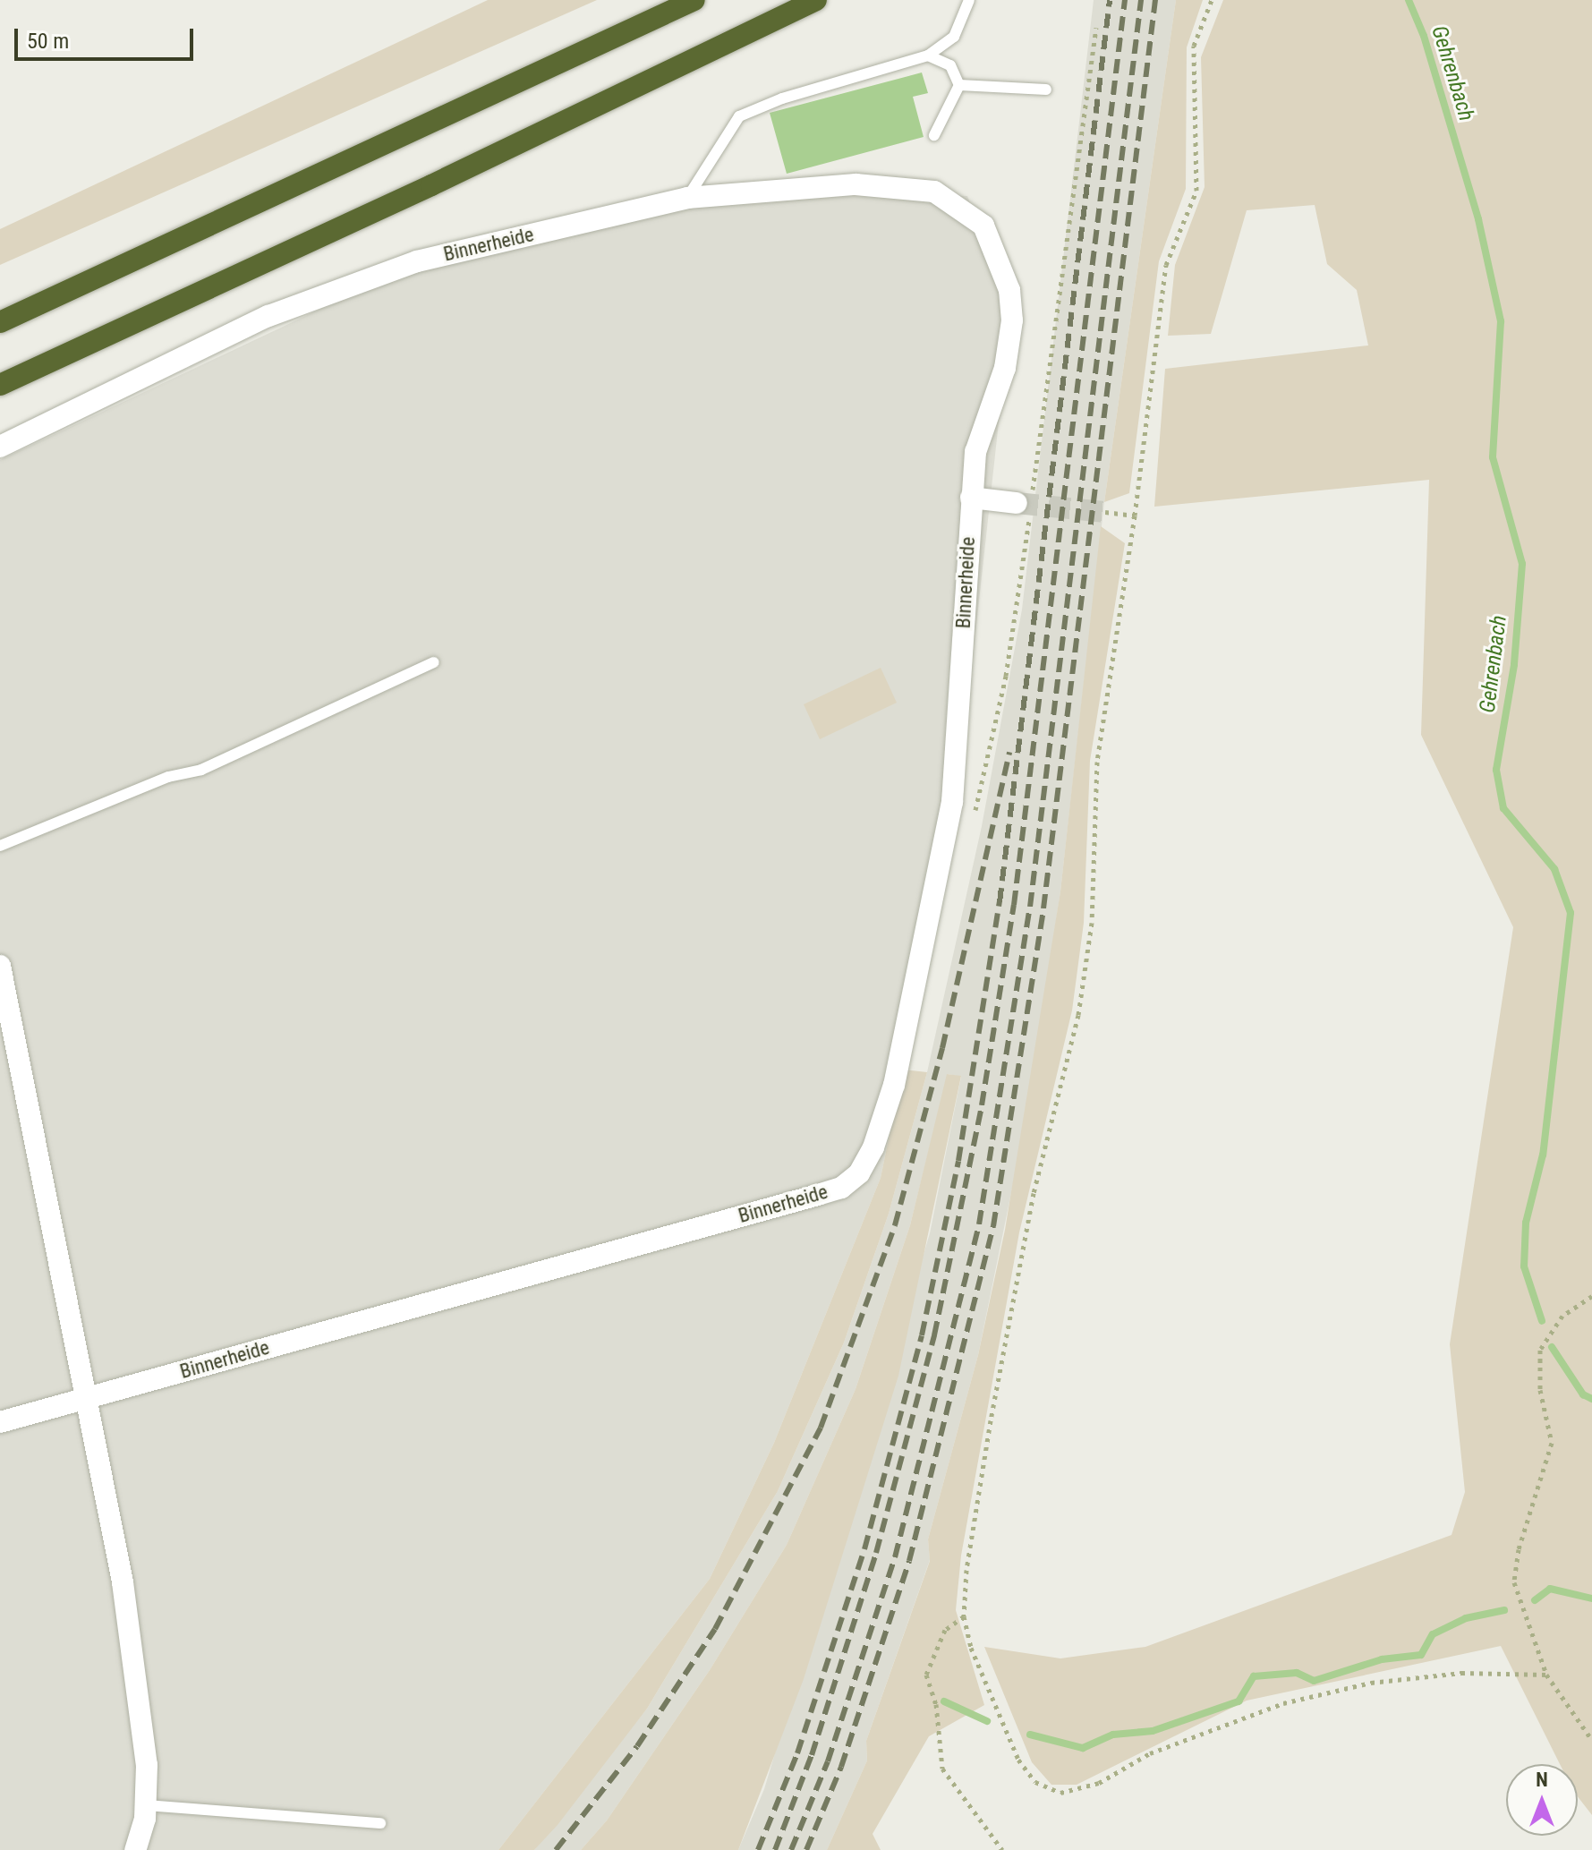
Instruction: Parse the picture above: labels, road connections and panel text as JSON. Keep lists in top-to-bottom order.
{
  "streets": {
    "street": ["Binnerheide"]
  },
  "water": ["Gehrenbach"],
  "scale_bar": "50 m",
  "north": "top"
}
